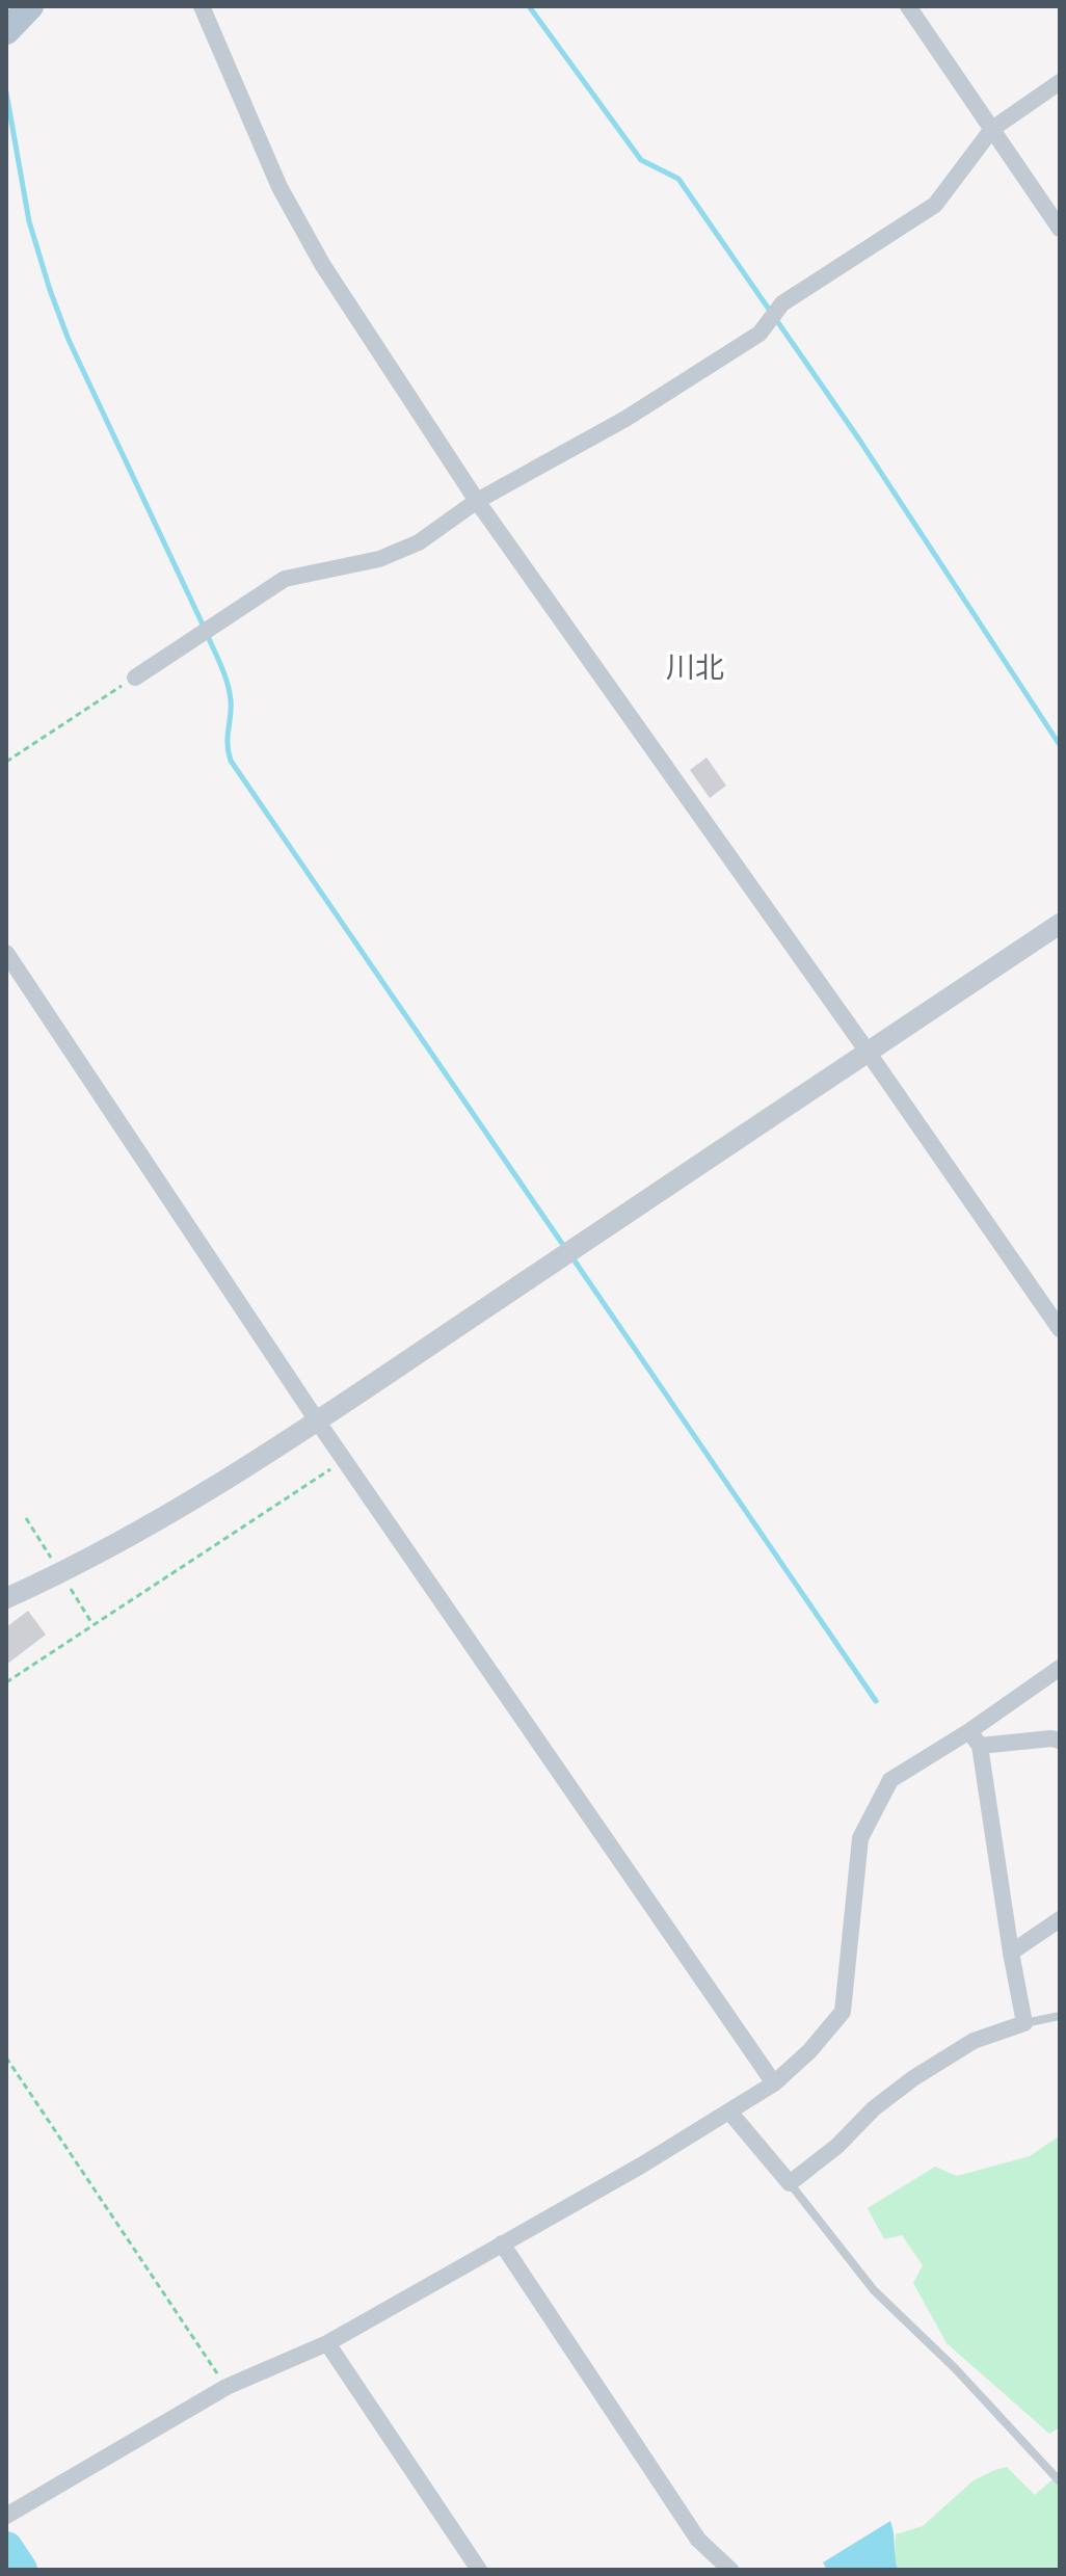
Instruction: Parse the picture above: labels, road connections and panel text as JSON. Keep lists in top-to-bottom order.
{
  "districts": ["川北"]
}
